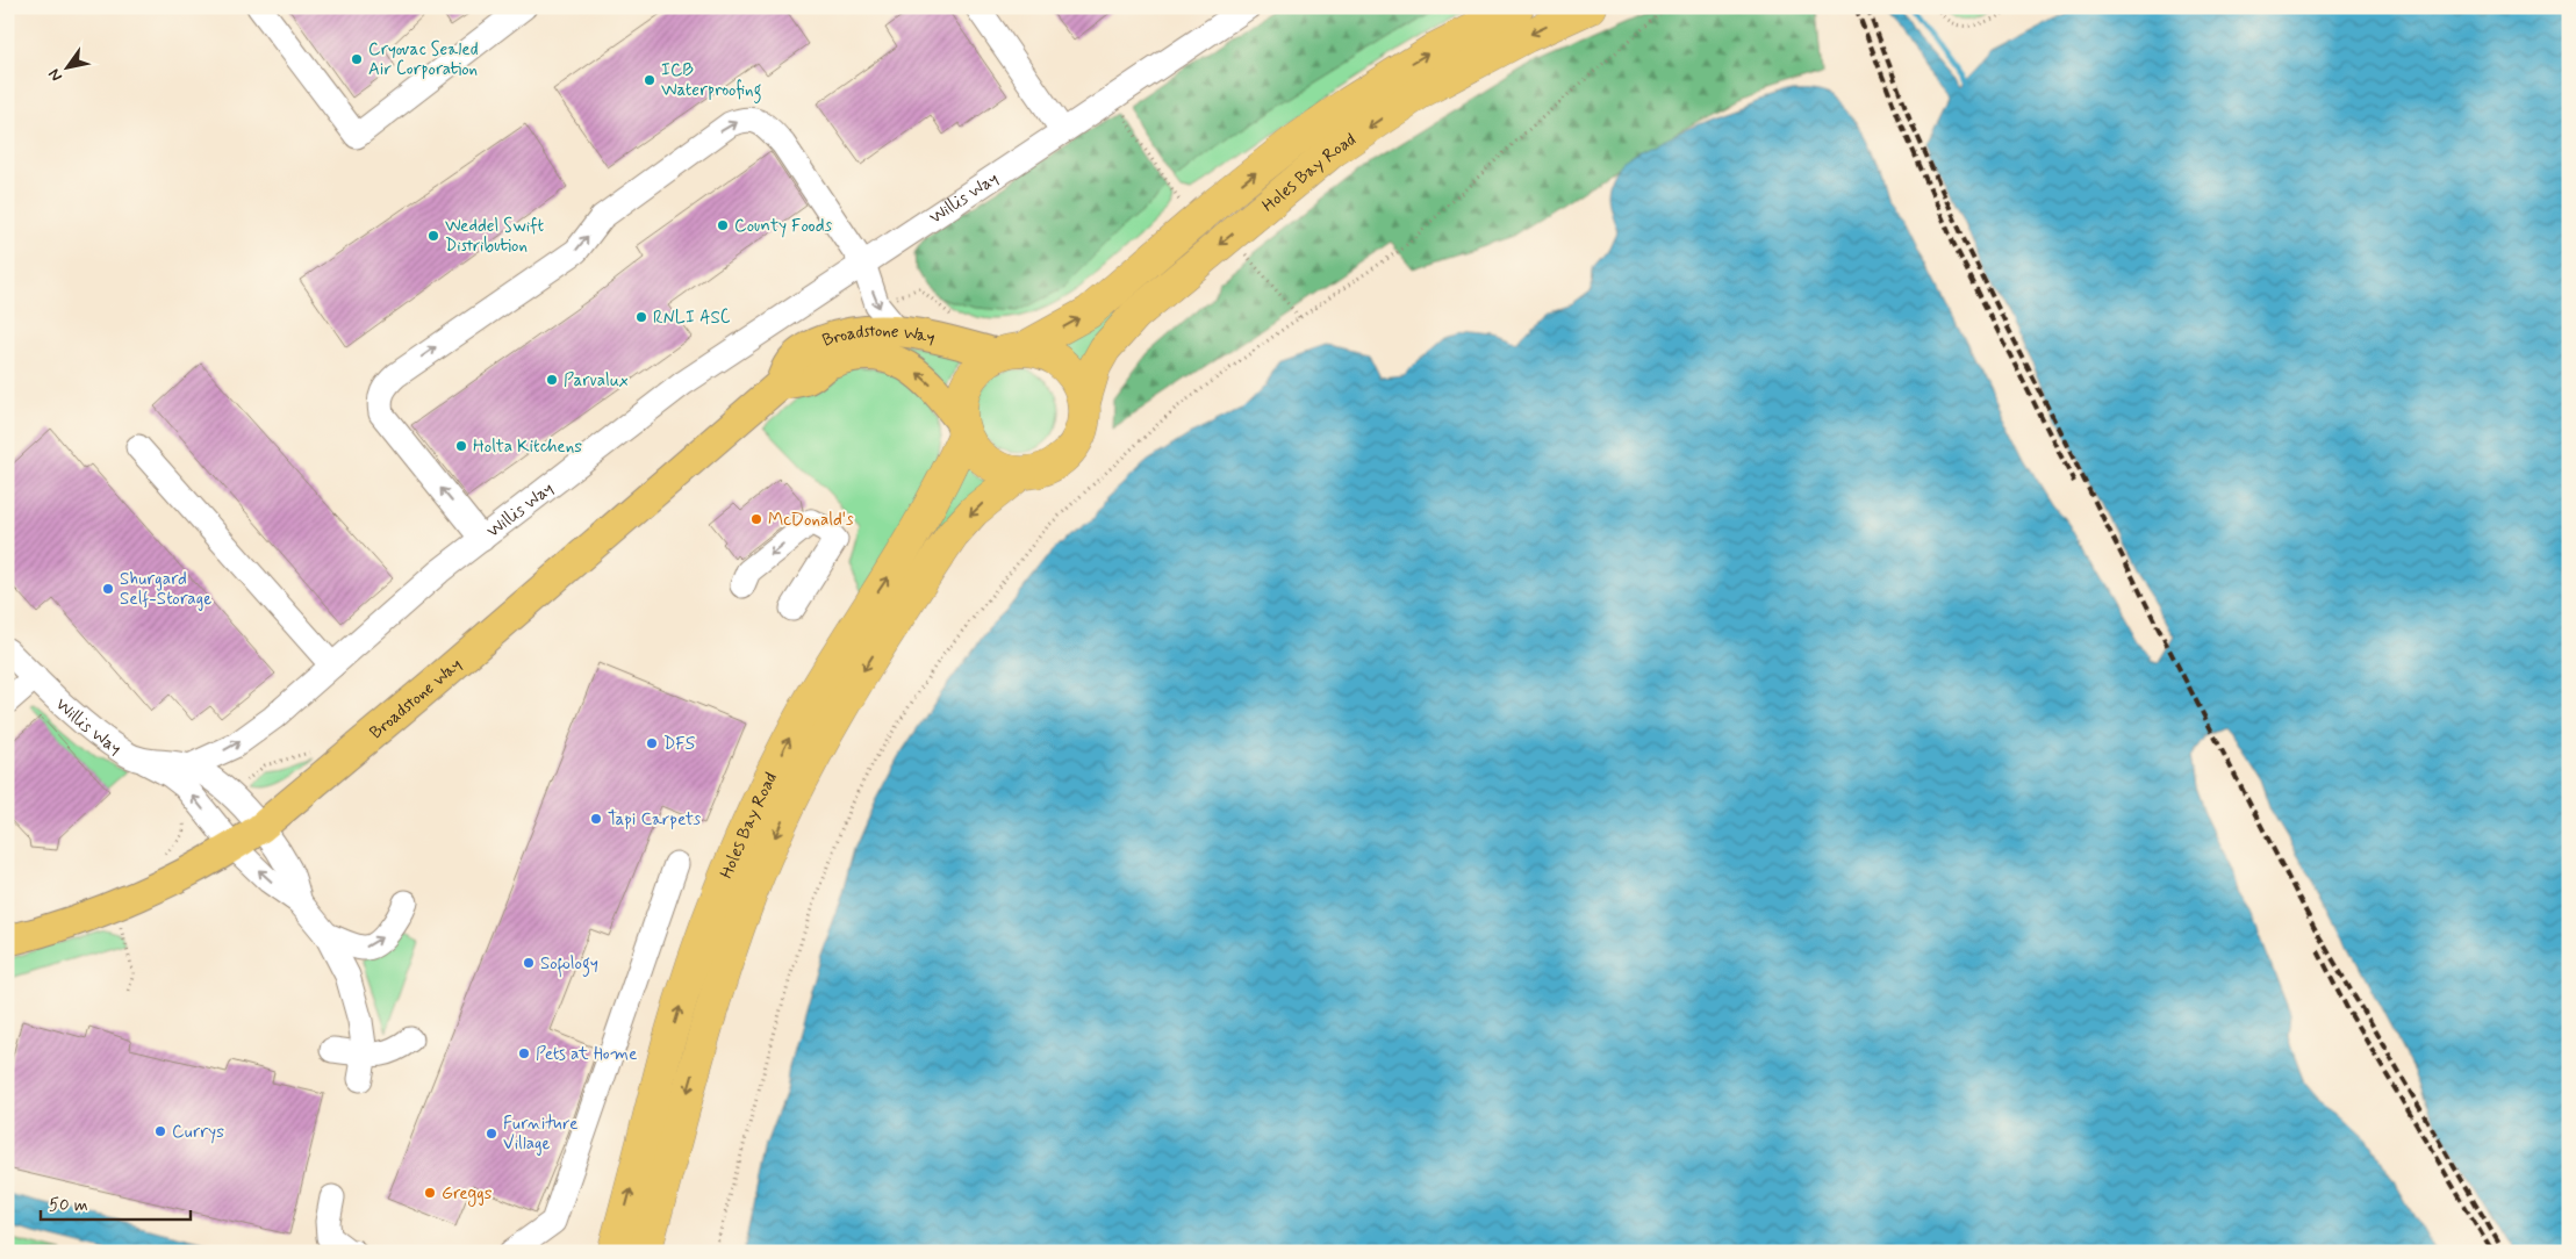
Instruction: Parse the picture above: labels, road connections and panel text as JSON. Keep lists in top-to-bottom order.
{
  "streets": {
    "highway": ["Holes Bay Road"],
    "main road": ["Broadstone Way"],
    "street": ["Willis Way"]
  },
  "crossings": [
    ["Holes Bay Road", "Broadstone Way"],
    ["Willis Way", "Broadstone Way"]
  ],
  "places": [
    "Cryovac Sealed Air Corporation",
    "ICB Waterproofing",
    "County Foods",
    "Weddel Swift Distribution",
    "RNLI ASC",
    "Parvalux",
    "Holta Kitchens",
    "McDonald's",
    "Shurgard Self-Storage",
    "DFS",
    "Tapi Carpets",
    "Sofology",
    "Pets at Home",
    "Currys",
    "Furniture Village",
    "Greggs"
  ],
  "scale_bar": "50 m",
  "north": "bottom left"
}
